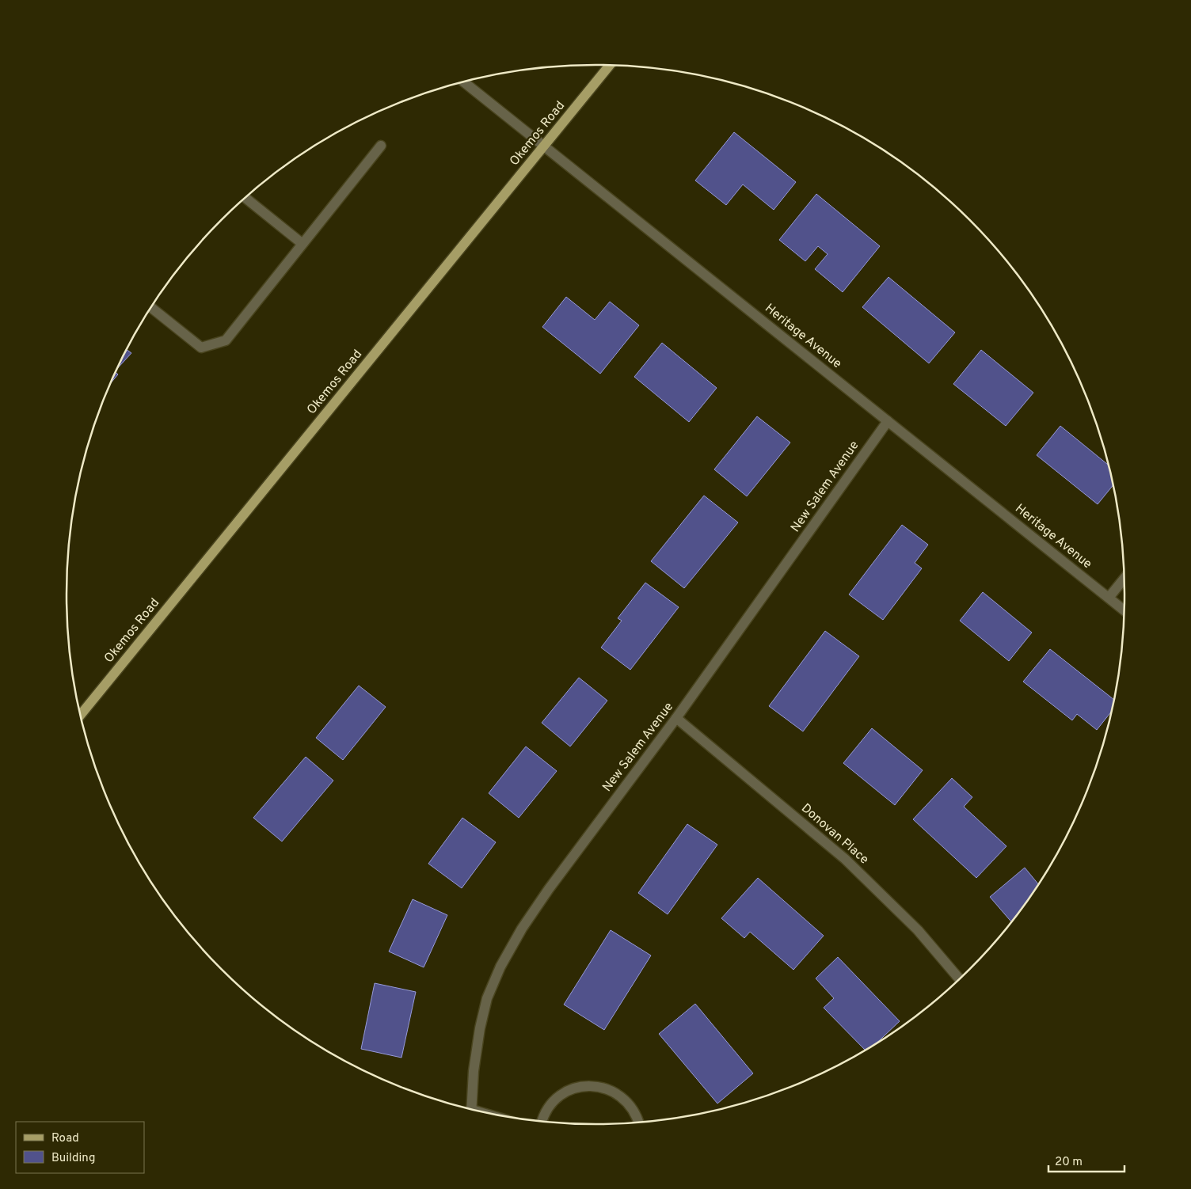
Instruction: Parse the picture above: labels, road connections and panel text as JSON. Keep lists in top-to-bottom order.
{
  "streets": {
    "main road": ["Okemos Road"],
    "street": ["Heritage Avenue", "New Salem Avenue", "Donovan Place"]
  },
  "crossings": [
    ["Okemos Road", "Heritage Avenue"],
    ["Heritage Avenue", "New Salem Avenue"],
    ["New Salem Avenue", "Donovan Place"]
  ],
  "legend": ["Road", "Building"],
  "scale_bar": "20 m"
}
